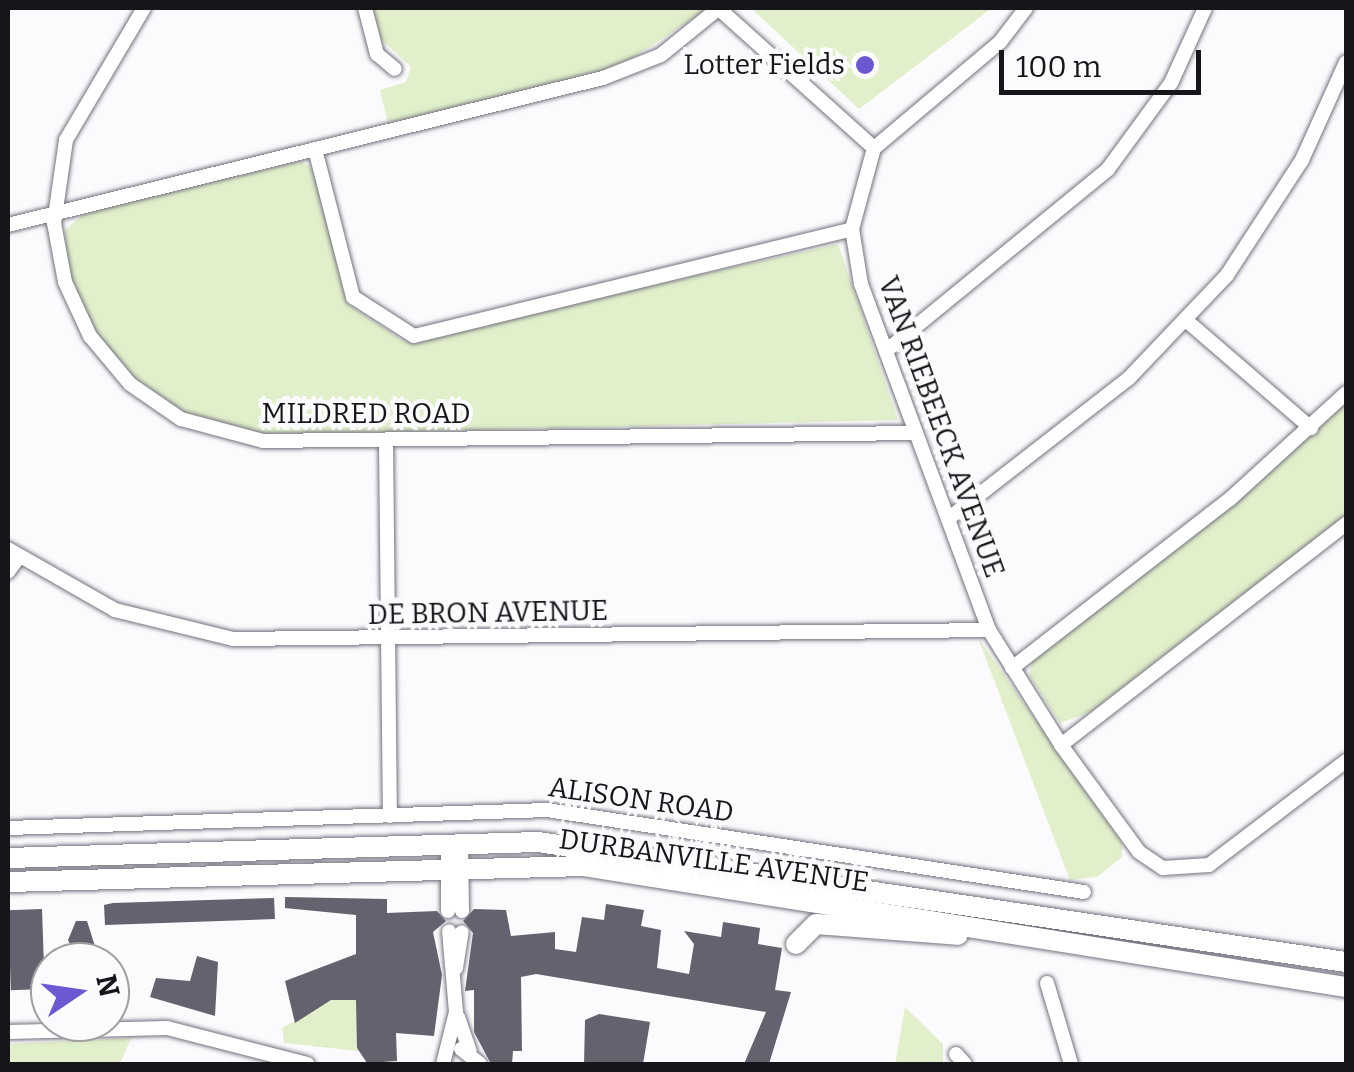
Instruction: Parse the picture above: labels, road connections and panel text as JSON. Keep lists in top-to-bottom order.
{
  "streets": {
    "main road": ["DURBANVILLE AVENUE"],
    "street": [
      "MILDRED ROAD",
      "VAN RIEBEECK AVENUE",
      "DE BRON AVENUE",
      "ALISON ROAD"
    ]
  },
  "crossings": [
    ["MILDRED ROAD", "VAN RIEBEECK AVENUE"],
    ["VAN RIEBEECK AVENUE", "DE BRON AVENUE"]
  ],
  "places": ["Lotter Fields"],
  "scale_bar": "100 m",
  "north": "right"
}
